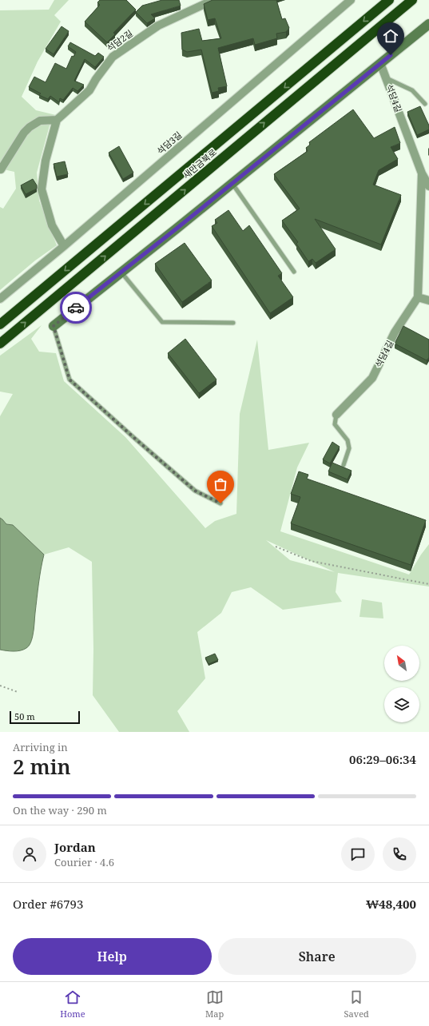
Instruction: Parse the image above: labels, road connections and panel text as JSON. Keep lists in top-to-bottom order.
{
  "streets": {
    "highway": ["새만금북로"],
    "street": ["석담2길", "석담4길", "석담3길"]
  },
  "scale_bar": "50 m",
  "north": "top left",
  "page": {
    "scale": "50 m",
    "heading": ["2 min", "Arriving in", "06:29–06:34"],
    "panel": [
      "Jordan",
      "Courier · 4.6",
      "Order #6793",
      "₩48,400"
    ],
    "bar": "On the way · 290 m",
    "buttons": ["Help", "Share"],
    "tabs": ["Home", "Map", "Saved"]
  }
}
